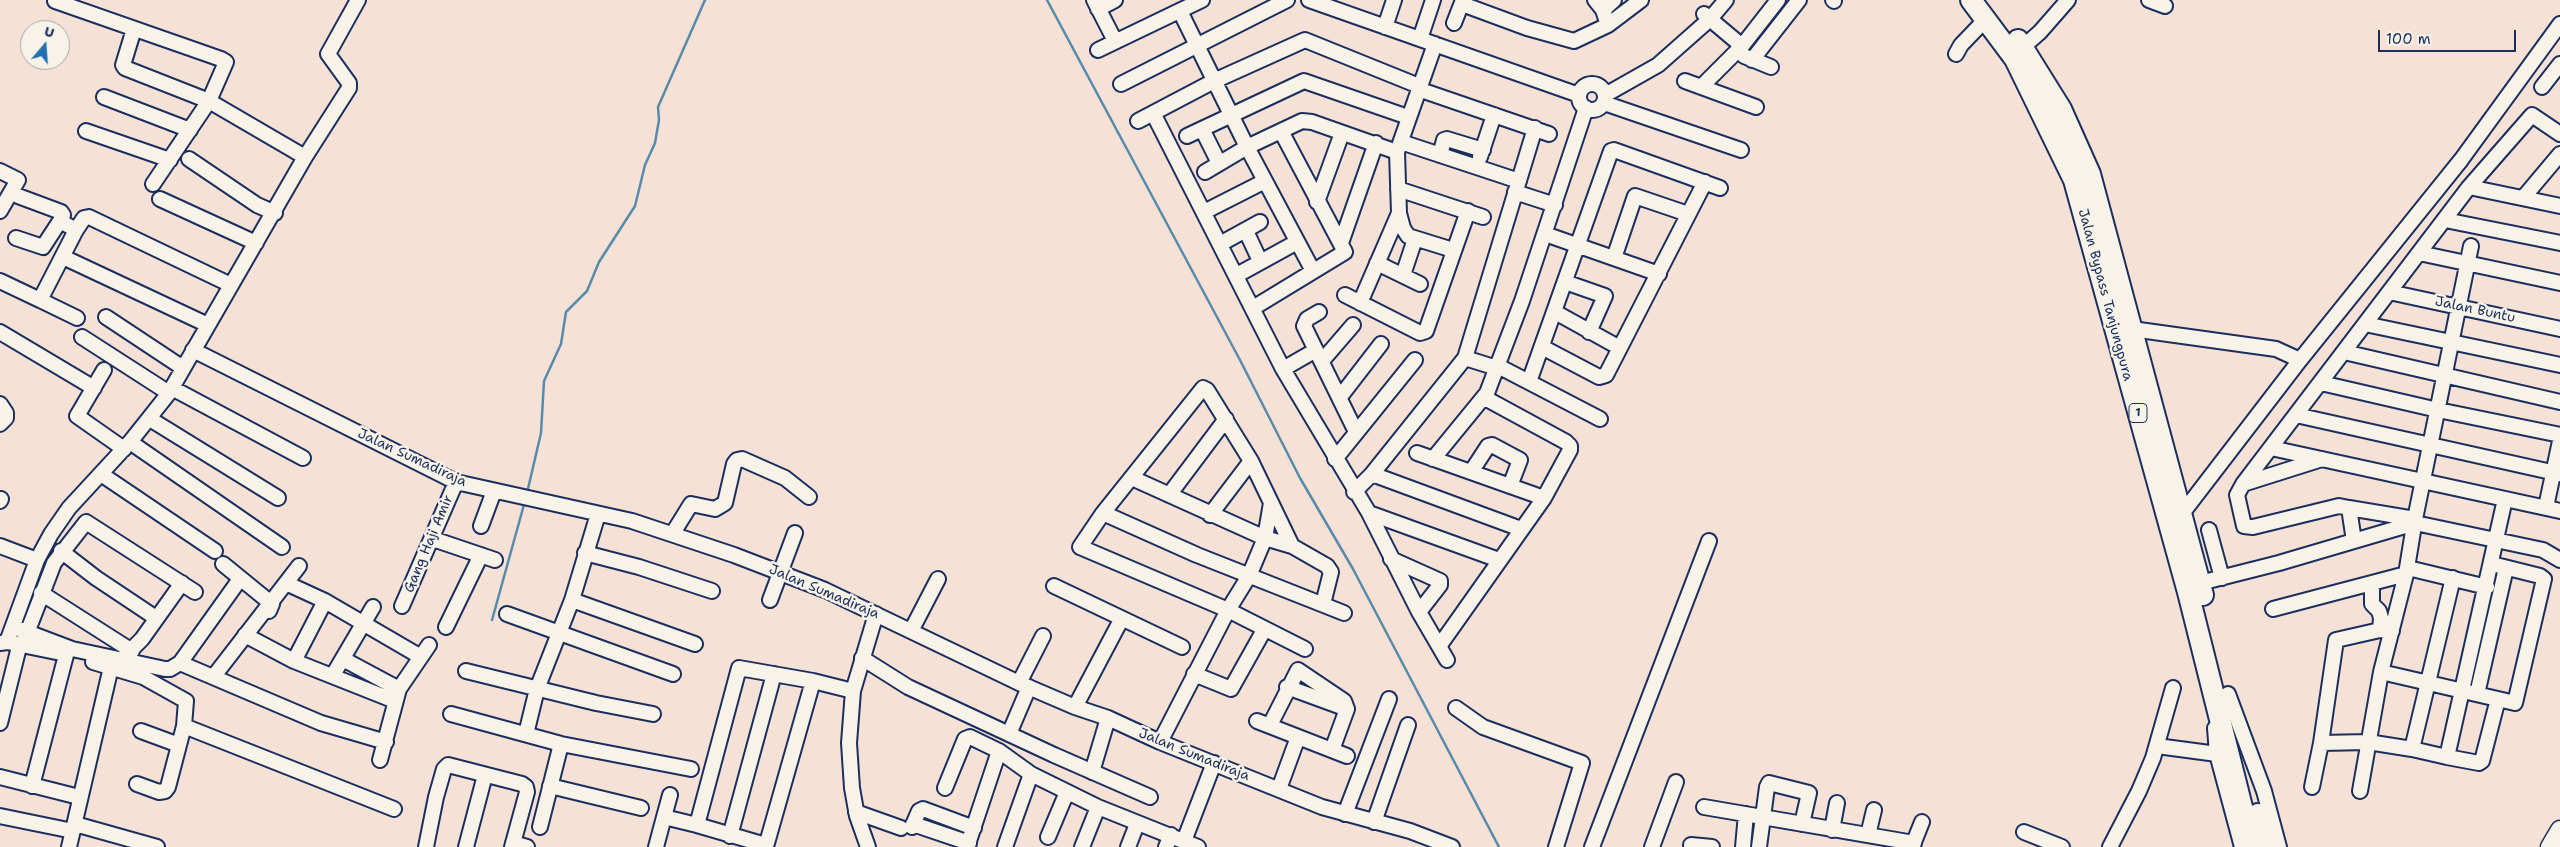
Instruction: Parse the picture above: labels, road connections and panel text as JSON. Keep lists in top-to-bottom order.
{
  "streets": {
    "highway": ["Jalan Bypass Tanjungpura", "1"],
    "street": ["Jalan Buntu", "Jalan Sumadiraja", "Gang Haji Amir"]
  },
  "crossings": [
    ["Jalan Sumadiraja", "Gang Haji Amir"]
  ],
  "scale_bar": "100 m",
  "north": "top"
}
